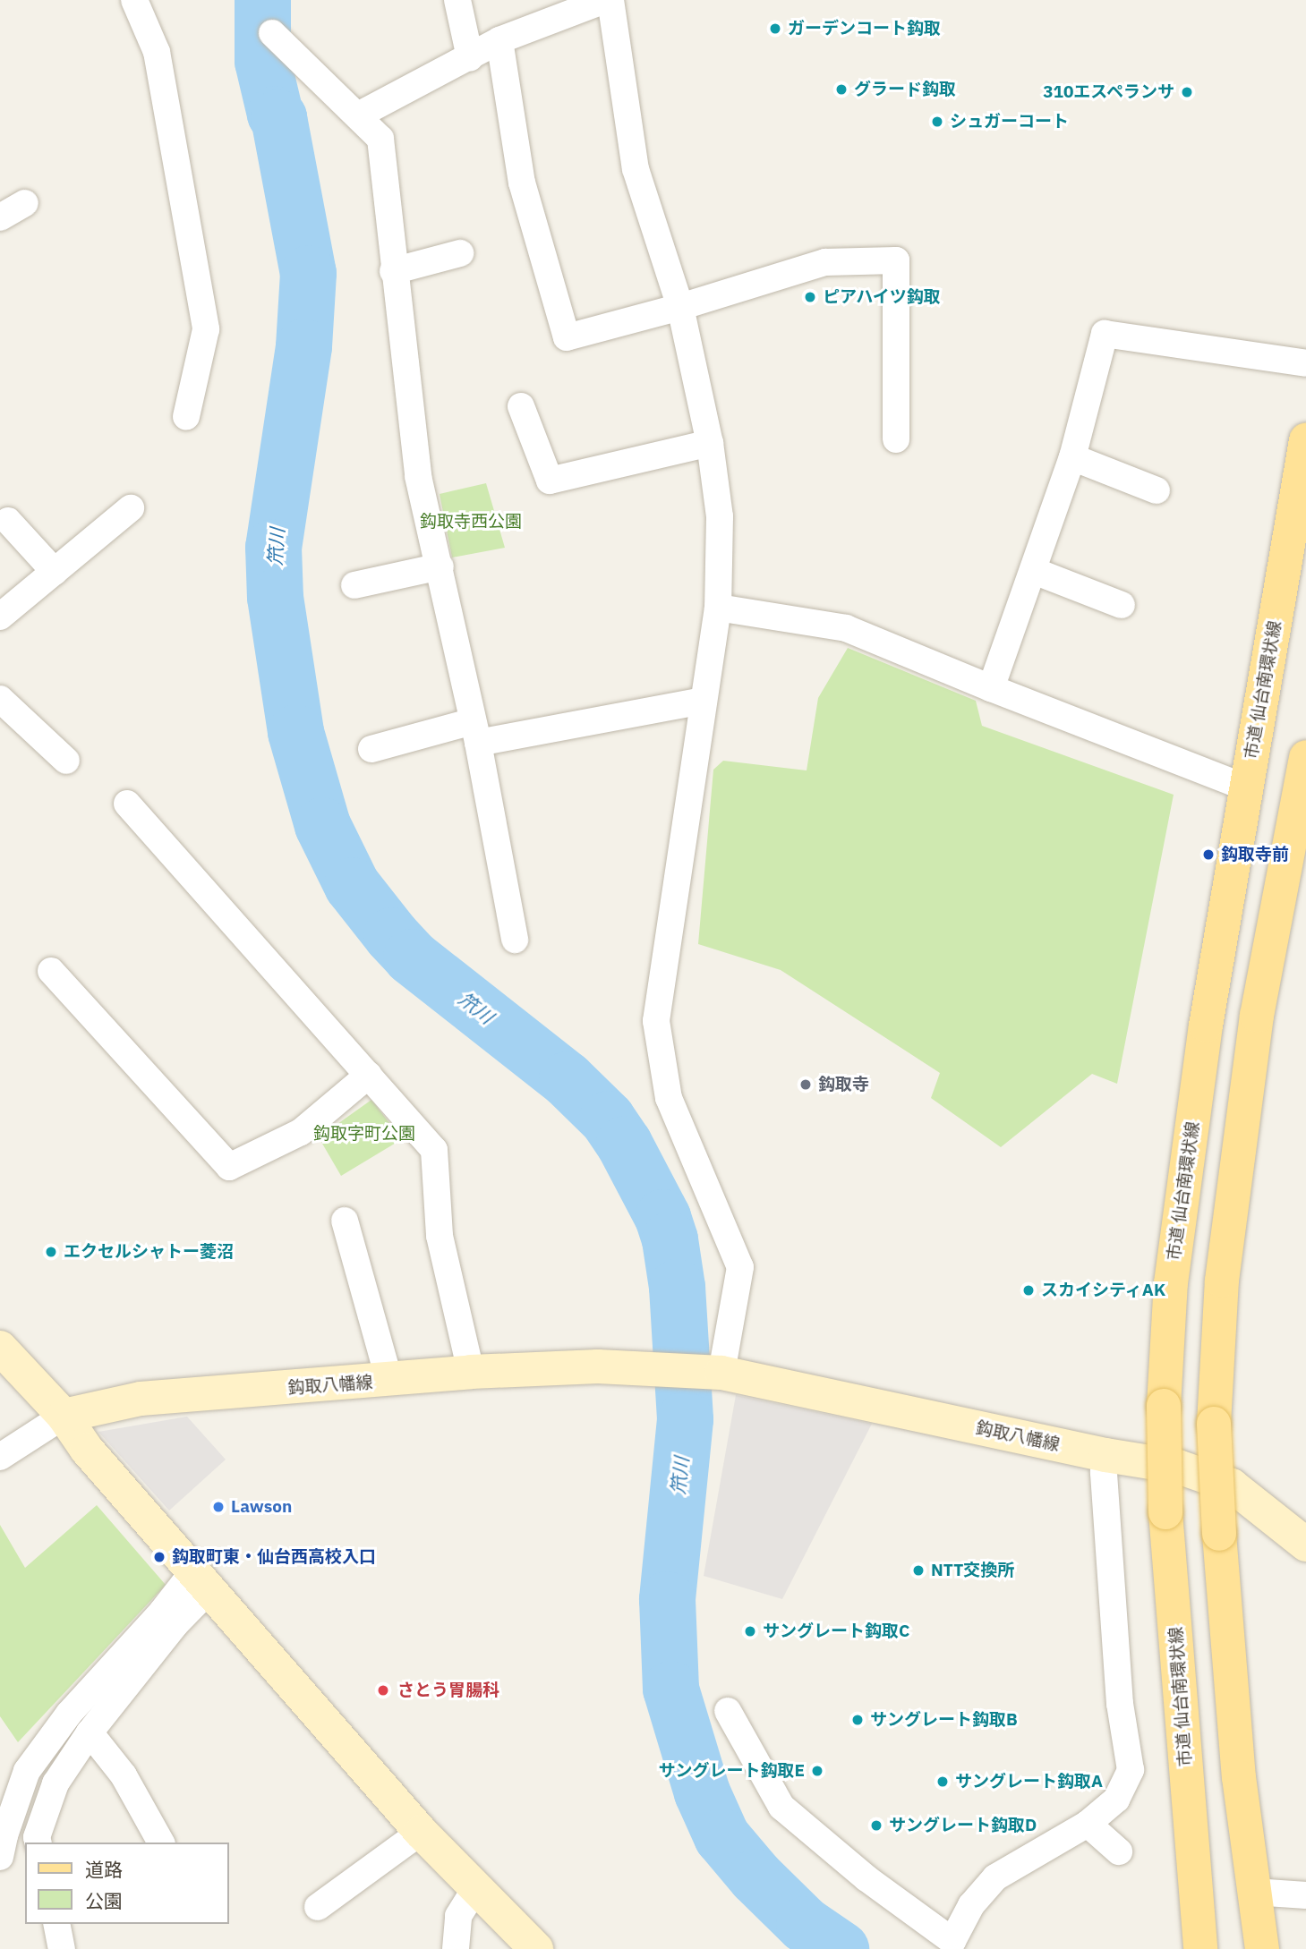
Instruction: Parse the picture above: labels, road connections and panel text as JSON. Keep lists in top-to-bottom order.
{
  "streets": {
    "main road": ["市道 仙台南環状線"],
    "street": ["鈎取八幡線"]
  },
  "water": ["笊川"],
  "parks": ["鈎取寺西公園", "鈎取字町公園"],
  "places": [
    "ガーデンコート鈎取",
    "グラード鈎取",
    "310エスペランサ",
    "シュガーコート",
    "ピアハイツ鈎取",
    "鈎取寺前",
    "鈎取寺",
    "エクセルシャトー菱沼",
    "スカイシティAK",
    "Lawson",
    "鈎取町東・仙台西高校入口",
    "NTT交換所",
    "サングレート鈎取C",
    "さとう胃腸科",
    "サングレート鈎取B",
    "サングレート鈎取E",
    "サングレート鈎取A",
    "サングレート鈎取D"
  ],
  "legend": ["道路", "公園"]
}
